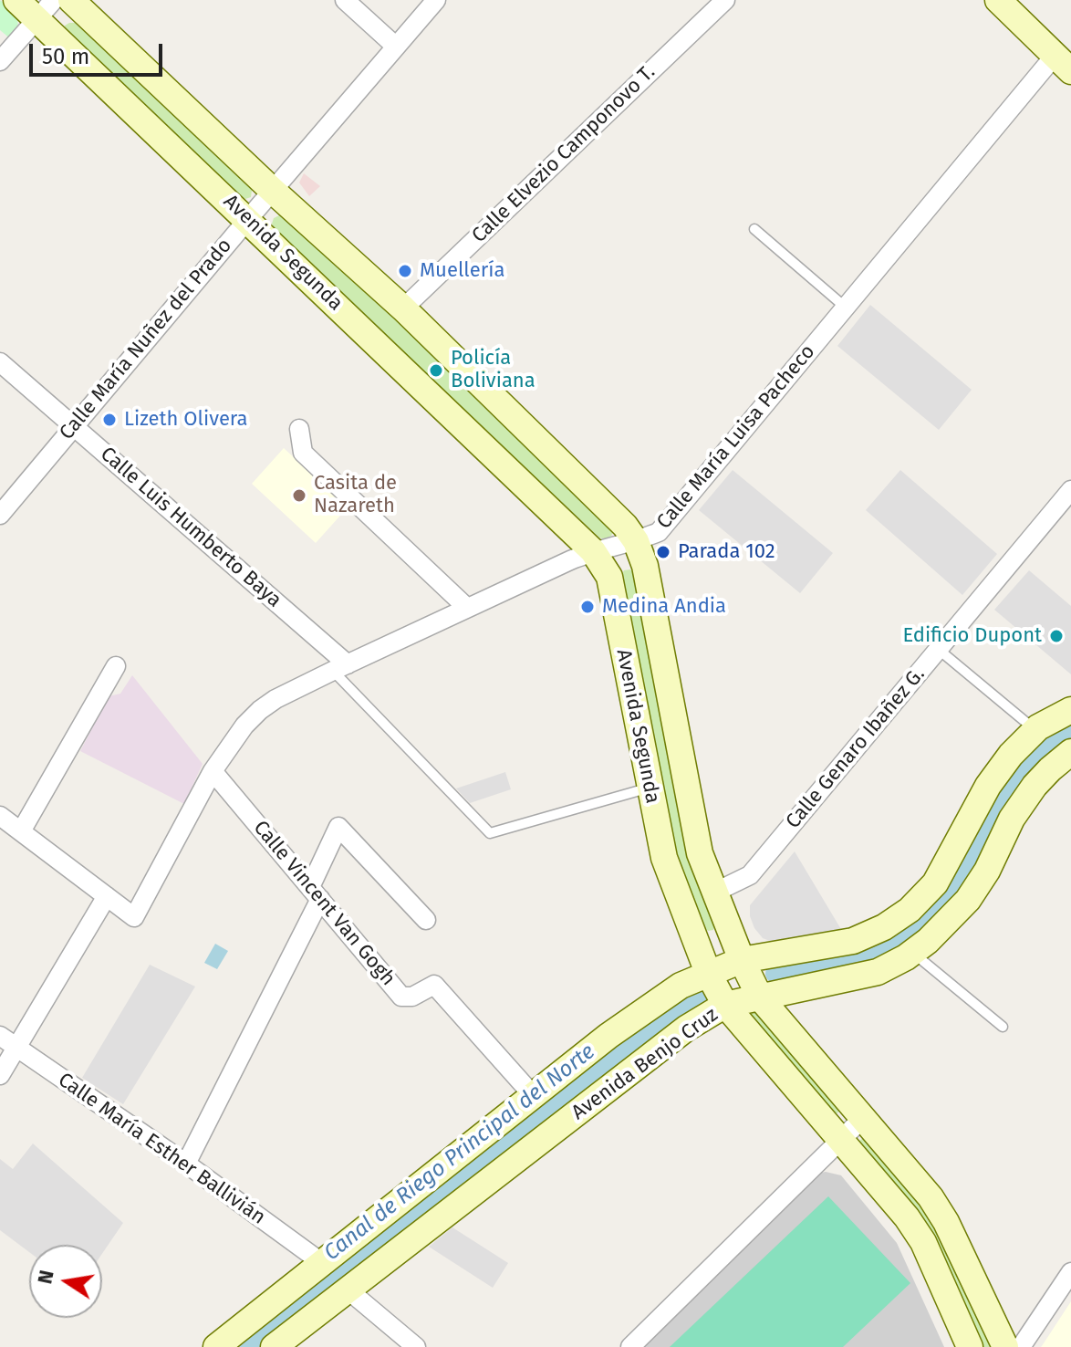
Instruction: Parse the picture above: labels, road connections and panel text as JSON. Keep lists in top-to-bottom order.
{
  "streets": {
    "main road": ["Avenida Segunda", "Avenida Benjo Cruz"],
    "street": [
      "Calle Elvezio Camponovo T.",
      "Calle María Nuñez del Prado",
      "Calle María Luisa Pacheco",
      "Calle Luis Humberto Baya",
      "Calle Genaro Ibañez G.",
      "Calle Vincent Van Gogh",
      "Calle María Esther Ballivián"
    ]
  },
  "crossings": [
    ["Calle Elvezio Camponovo T.", "Avenida Segunda"],
    ["Avenida Segunda", "Calle María Nuñez del Prado"],
    ["Avenida Segunda", "Calle María Luisa Pacheco"],
    ["Avenida Segunda", "Calle Luis Humberto Baya"],
    ["Avenida Segunda", "Calle Genaro Ibañez G."],
    ["Avenida Segunda", "Avenida Benjo Cruz"],
    ["Calle María Nuñez del Prado", "Calle Luis Humberto Baya"],
    ["Calle María Luisa Pacheco", "Calle Luis Humberto Baya"],
    ["Calle María Luisa Pacheco", "Calle Vincent Van Gogh"],
    ["Calle Vincent Van Gogh", "Avenida Benjo Cruz"],
    ["Avenida Benjo Cruz", "Calle María Esther Ballivián"]
  ],
  "water": ["Canal de Riego Principal del Norte"],
  "places": [
    "Muellería",
    "Policía Boliviana",
    "Lizeth Olivera",
    "Casita de Nazareth",
    "Parada 102",
    "Medina Andia",
    "Edificio Dupont"
  ],
  "scale_bar": "50 m",
  "north": "left"
}
